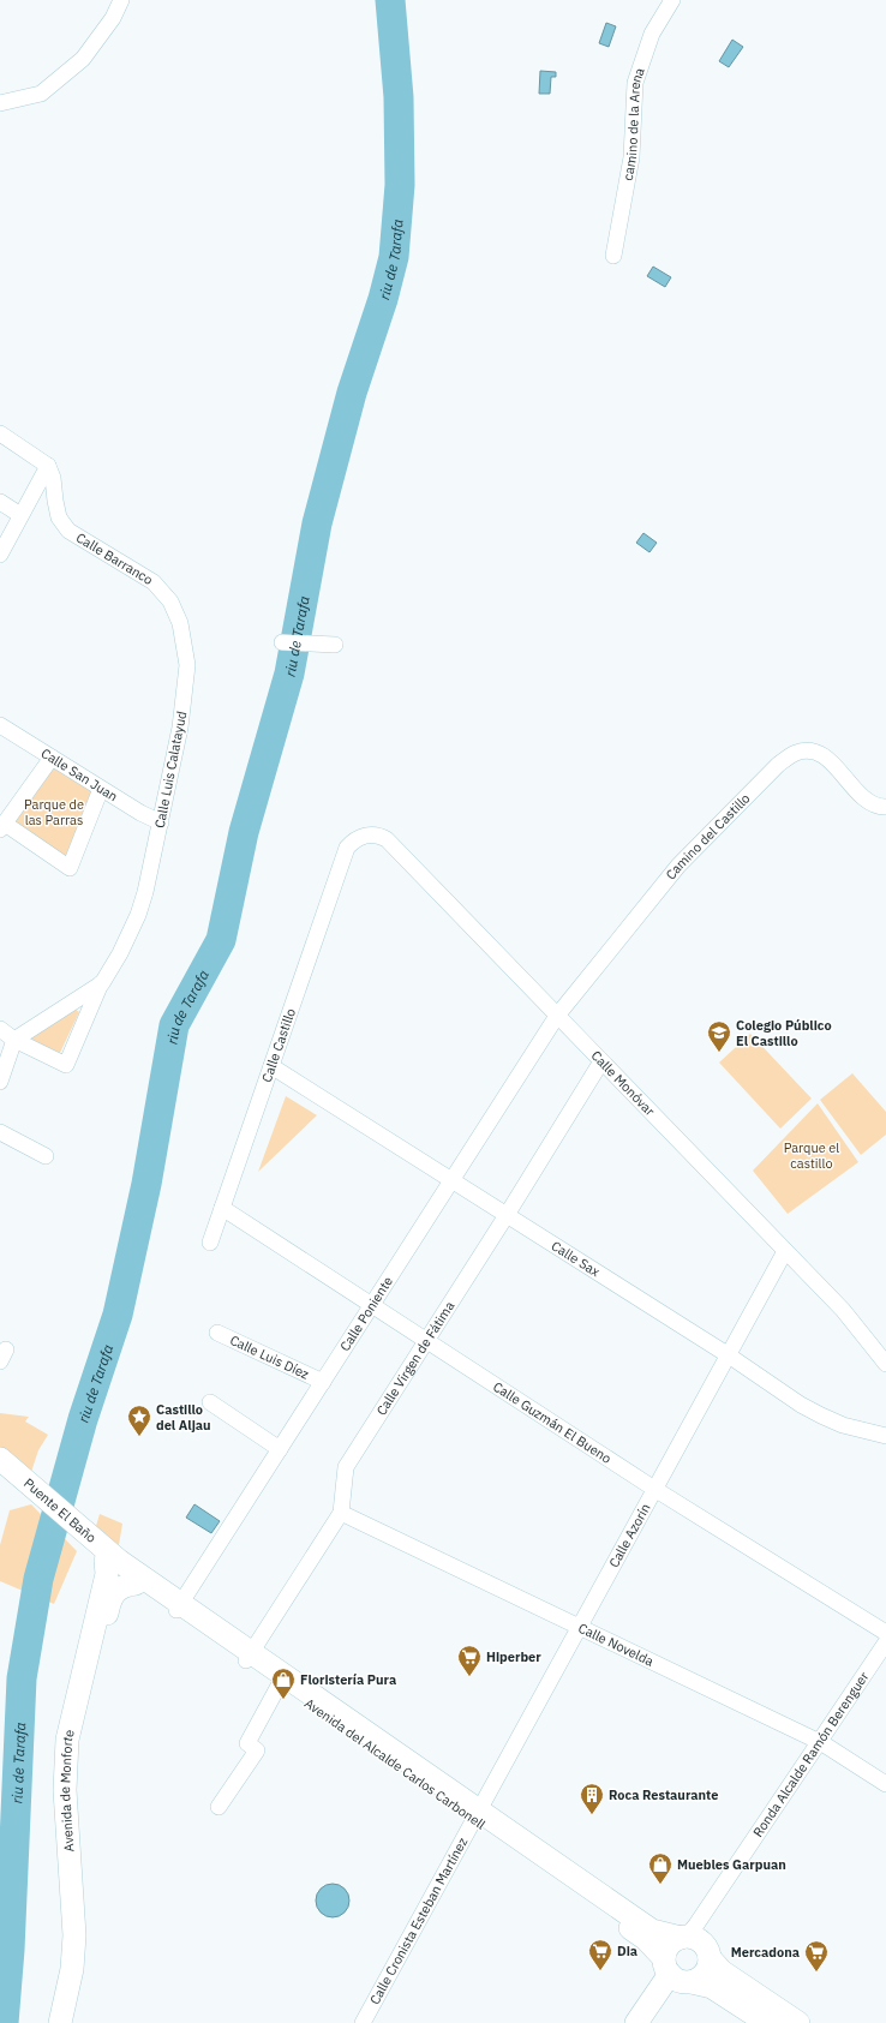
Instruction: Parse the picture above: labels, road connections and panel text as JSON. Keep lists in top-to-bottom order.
{
  "streets": {
    "street": [
      "camino de la Arena",
      "Calle Barranco",
      "Calle Luis Calatayud",
      "Calle San Juan",
      "Camino del Castillo",
      "Calle Castillo",
      "Calle Monóvar",
      "Calle Sax",
      "Calle Poniente",
      "Calle Luis Díez",
      "Calle Virgen de Fátima",
      "Calle Guzmán El Bueno",
      "Puente El Baño",
      "Calle Azorín",
      "Calle Novelda",
      "Ronda Alcalde Ramón Berenguer",
      "Avenida del Alcalde Carlos Carbonell",
      "Avenida de Monforte",
      "Calle Cronista Esteban Martínez"
    ]
  },
  "crossings": [
    ["Calle Barranco", "Calle Luis Calatayud"],
    ["Calle Luis Calatayud", "Calle San Juan"],
    ["Camino del Castillo", "Calle Monóvar"],
    ["Camino del Castillo", "Calle Poniente"],
    ["Calle Castillo", "Calle Monóvar"],
    ["Calle Castillo", "Calle Sax"],
    ["Calle Castillo", "Calle Guzmán El Bueno"],
    ["Calle Monóvar", "Calle Poniente"],
    ["Calle Monóvar", "Calle Virgen de Fátima"],
    ["Calle Monóvar", "Calle Azorín"],
    ["Calle Sax", "Calle Poniente"],
    ["Calle Sax", "Calle Virgen de Fátima"],
    ["Calle Sax", "Calle Azorín"],
    ["Calle Poniente", "Calle Luis Díez"],
    ["Calle Poniente", "Calle Guzmán El Bueno"],
    ["Calle Poniente", "Avenida del Alcalde Carlos Carbonell"],
    ["Calle Virgen de Fátima", "Calle Guzmán El Bueno"],
    ["Calle Virgen de Fátima", "Calle Novelda"],
    ["Calle Virgen de Fátima", "Avenida del Alcalde Carlos Carbonell"],
    ["Calle Guzmán El Bueno", "Calle Azorín"],
    ["Puente El Baño", "Avenida del Alcalde Carlos Carbonell"],
    ["Puente El Baño", "Avenida de Monforte"],
    ["Calle Azorín", "Calle Novelda"],
    ["Calle Azorín", "Avenida del Alcalde Carlos Carbonell"],
    ["Calle Azorín", "Calle Cronista Esteban Martínez"],
    ["Calle Novelda", "Ronda Alcalde Ramón Berenguer"],
    ["Ronda Alcalde Ramón Berenguer", "Avenida del Alcalde Carlos Carbonell"],
    ["Avenida del Alcalde Carlos Carbonell", "Avenida de Monforte"],
    ["Avenida del Alcalde Carlos Carbonell", "Calle Cronista Esteban Martínez"]
  ],
  "water": ["riu de Tarafa"],
  "parks": ["Parque de las Parras", "Parque el castillo"],
  "places": {
    "school or university": ["Colegio Público El Castillo"],
    "place": ["Castillo del Aljau"],
    "supermarket": ["Hiperber", "Dia", "Mercadona"],
    "shop": ["Floristería Pura", "Muebles Garpuan"],
    "building": ["Roca Restaurante"]
  }
}
